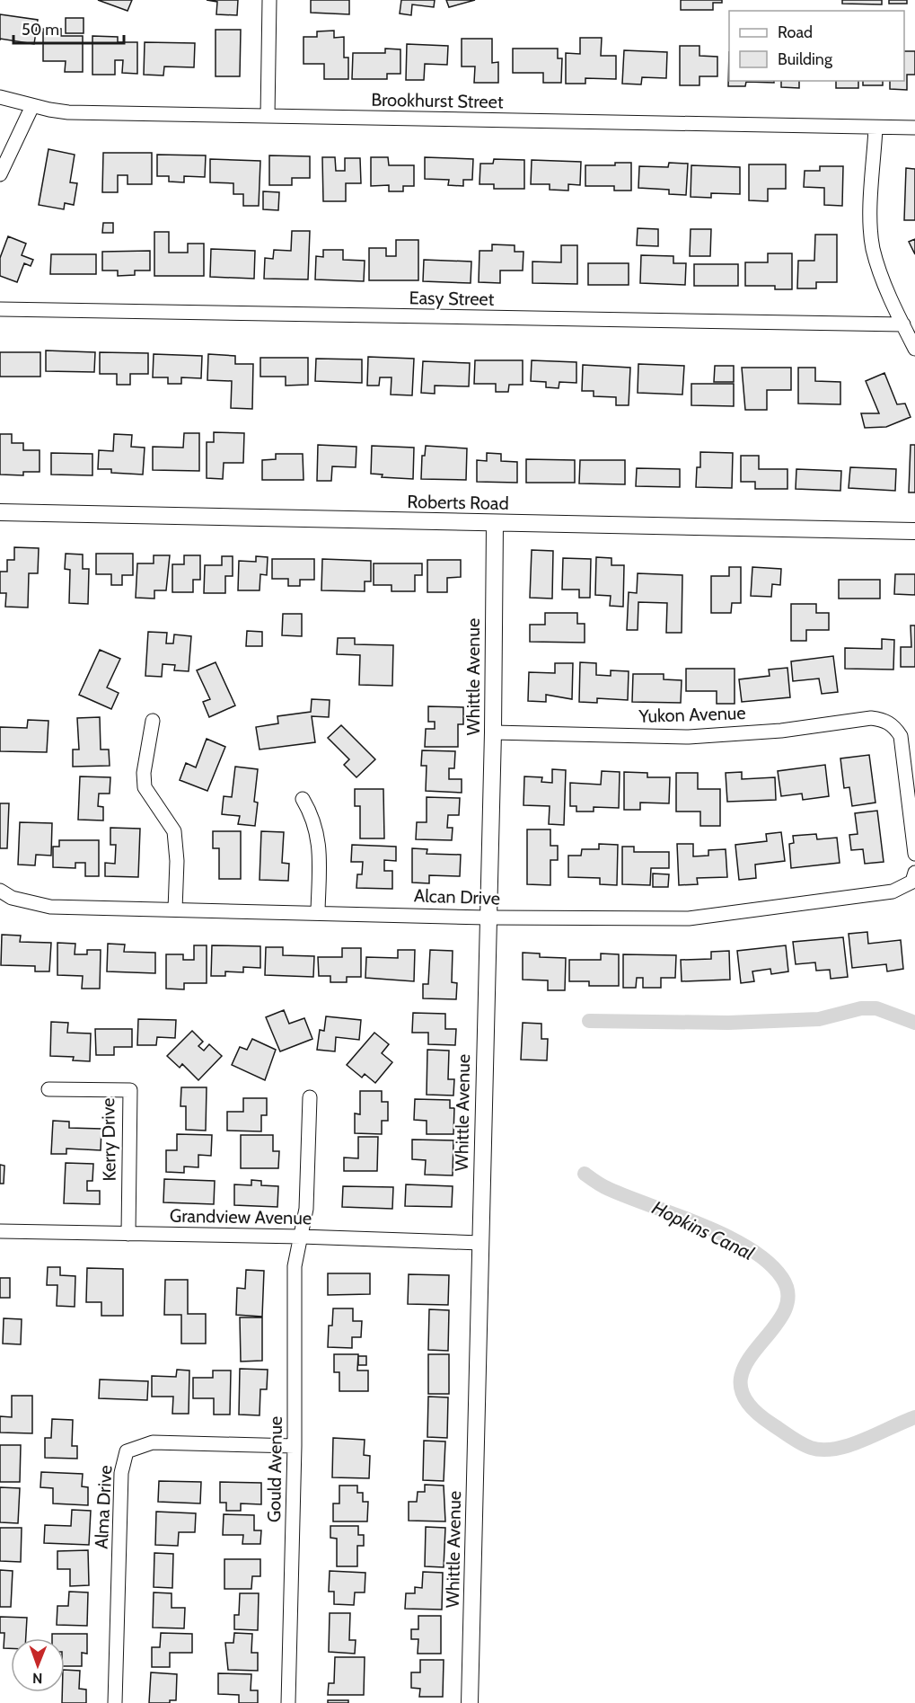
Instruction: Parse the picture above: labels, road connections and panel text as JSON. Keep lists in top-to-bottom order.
{
  "streets": {
    "street": [
      "Brookhurst Street",
      "Easy Street",
      "Roberts Road",
      "Whittle Avenue",
      "Yukon Avenue",
      "Alcan Drive",
      "Kerry Drive",
      "Grandview Avenue",
      "Gould Avenue",
      "Alma Drive"
    ]
  },
  "crossings": [
    ["Roberts Road", "Whittle Avenue"],
    ["Whittle Avenue", "Yukon Avenue"],
    ["Whittle Avenue", "Alcan Drive"],
    ["Whittle Avenue", "Grandview Avenue"],
    ["Kerry Drive", "Grandview Avenue"],
    ["Grandview Avenue", "Gould Avenue"],
    ["Gould Avenue", "Alma Drive"]
  ],
  "water": ["Hopkins Canal"],
  "legend": ["Road", "Building"],
  "scale_bar": "50 m",
  "north": "bottom"
}
